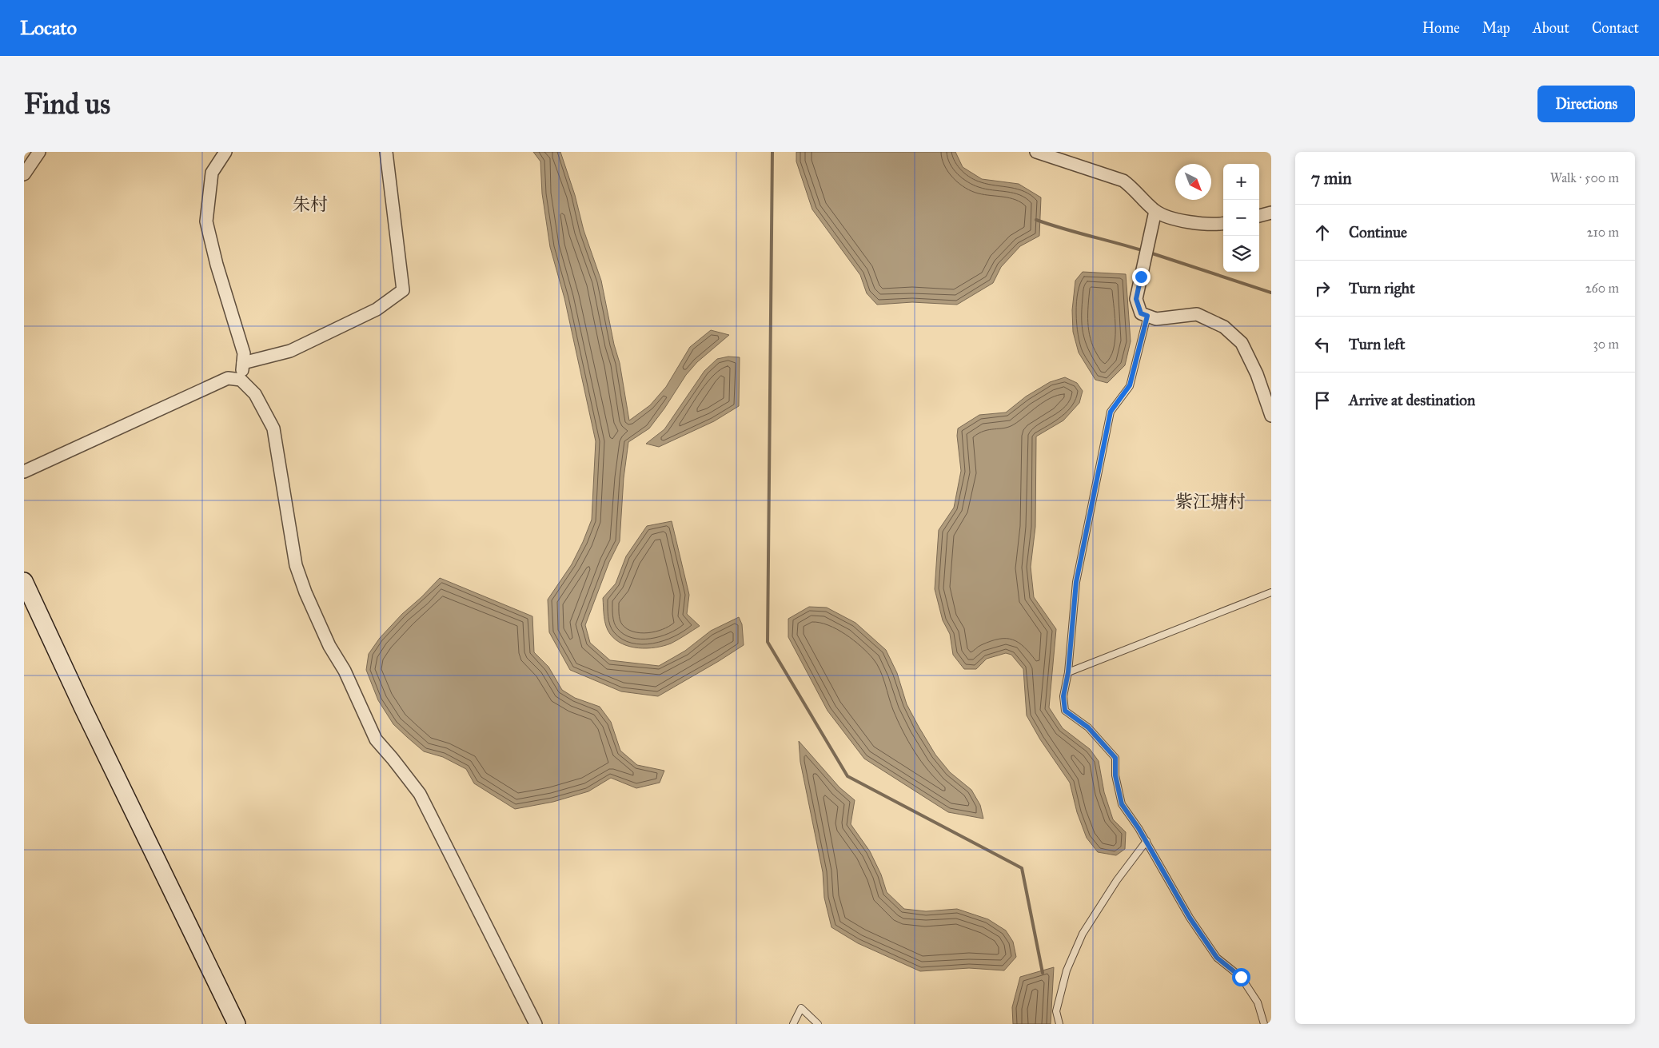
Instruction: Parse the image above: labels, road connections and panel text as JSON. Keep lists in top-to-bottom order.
{
  "districts": ["朱村", "紫江塘村"],
  "north": "bottom right",
  "page": {
    "header": "Locato",
    "nav": [
      "Home",
      "Map",
      "About",
      "Contact"
    ],
    "buttons": "Directions",
    "title": "Find us",
    "heading": ["7 min", "Walk · 500 m"],
    "map_buttons": ["+", "−"],
    "list": [
      ["Continue", "210 m"],
      ["Turn right", "260 m"],
      ["Turn left", "30 m"],
      "Arrive at destination"
    ]
  }
}
